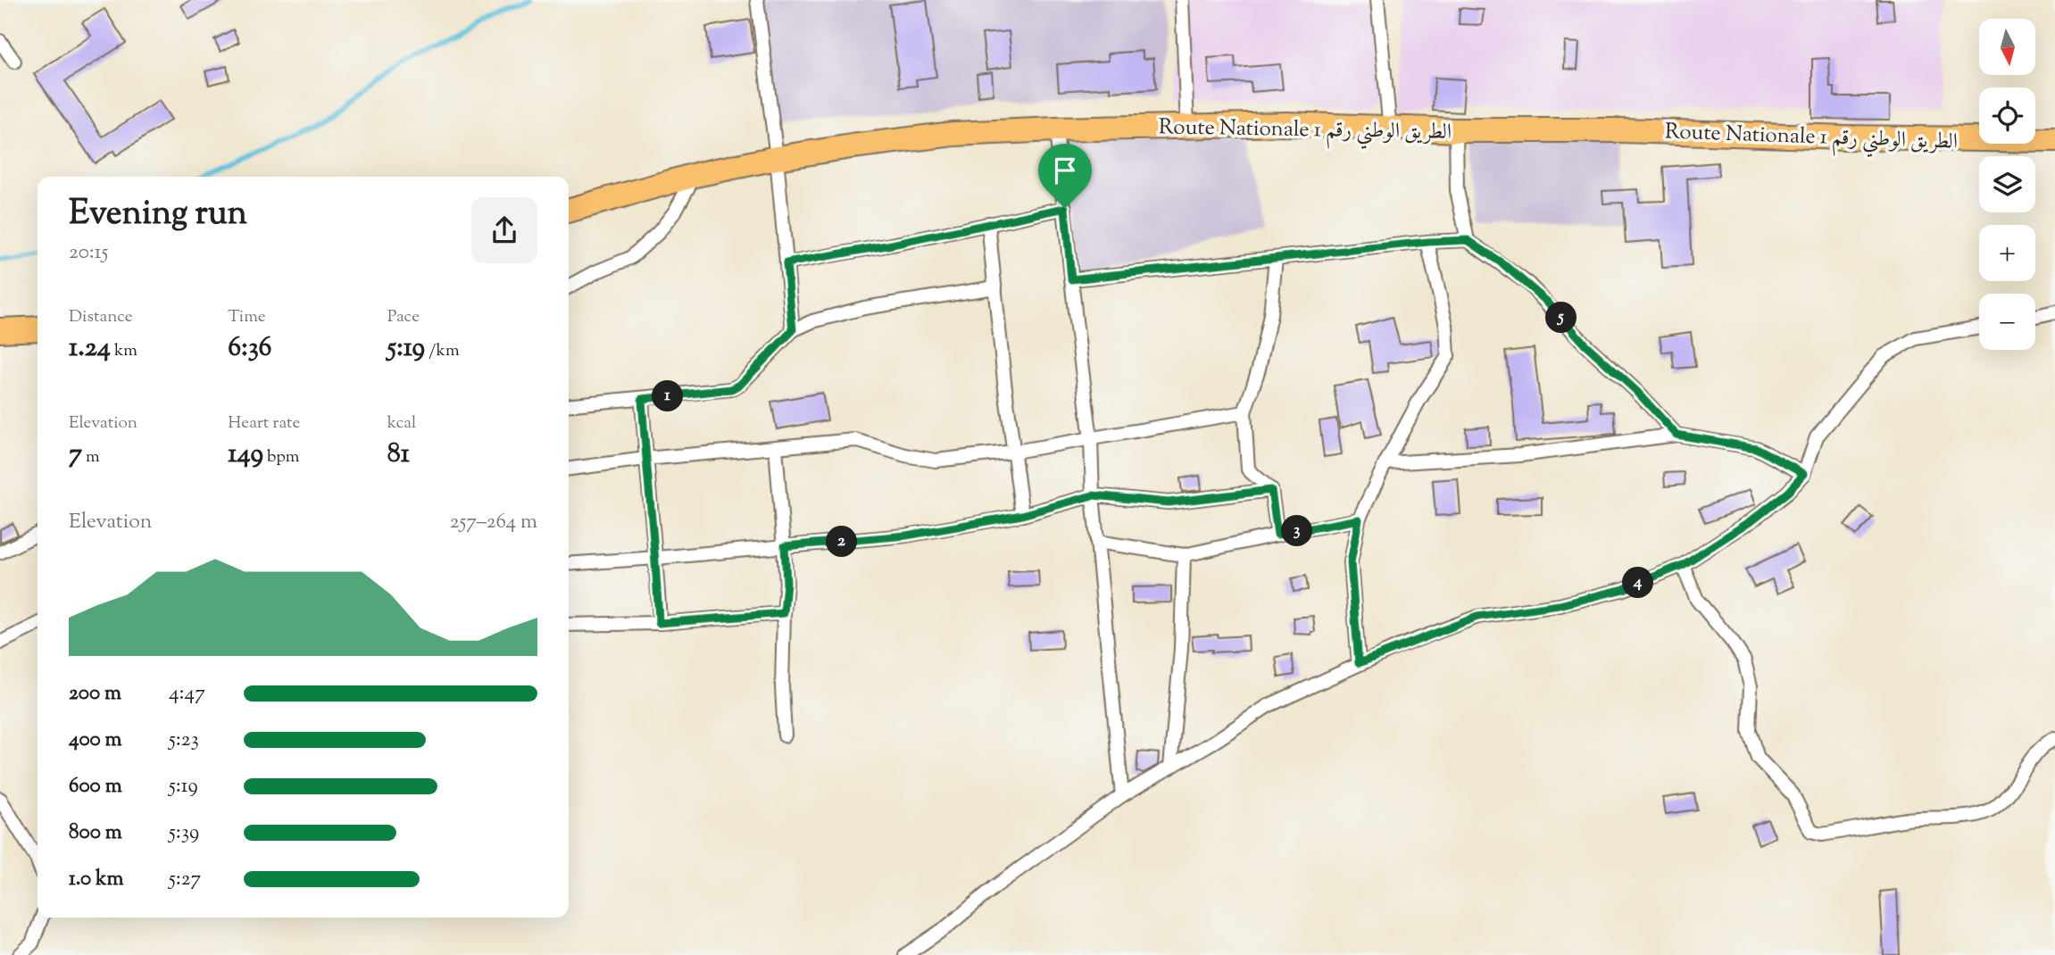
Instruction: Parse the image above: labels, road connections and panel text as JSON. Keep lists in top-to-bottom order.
{
  "streets": {
    "highway": ["Route Nationale الطريق الوطني رقم 1"]
  },
  "north": "bottom",
  "page": {
    "map_buttons": ["+", "−"],
    "heading": ["Evening run", "20:15"],
    "stats": [
      ["Distance", "1.24 km"],
      ["Time", "6:36"],
      ["Pace", "5:19 /km"],
      ["Elevation", "7 m"],
      ["Heart rate", "149 bpm"],
      ["kcal", "81"]
    ],
    "pins": [
      "5",
      "1",
      "3",
      "2",
      "4"
    ],
    "chart": ["Elevation", "257–264 m"],
    "list": [
      {
        "name": "200 m",
        "note": "4:47"
      },
      {
        "name": "400 m",
        "note": "5:23"
      },
      {
        "name": "600 m",
        "note": "5:19"
      },
      {
        "name": "800 m",
        "note": "5:39"
      },
      {
        "name": "1.0 km",
        "note": "5:27"
      }
    ]
  }
}
